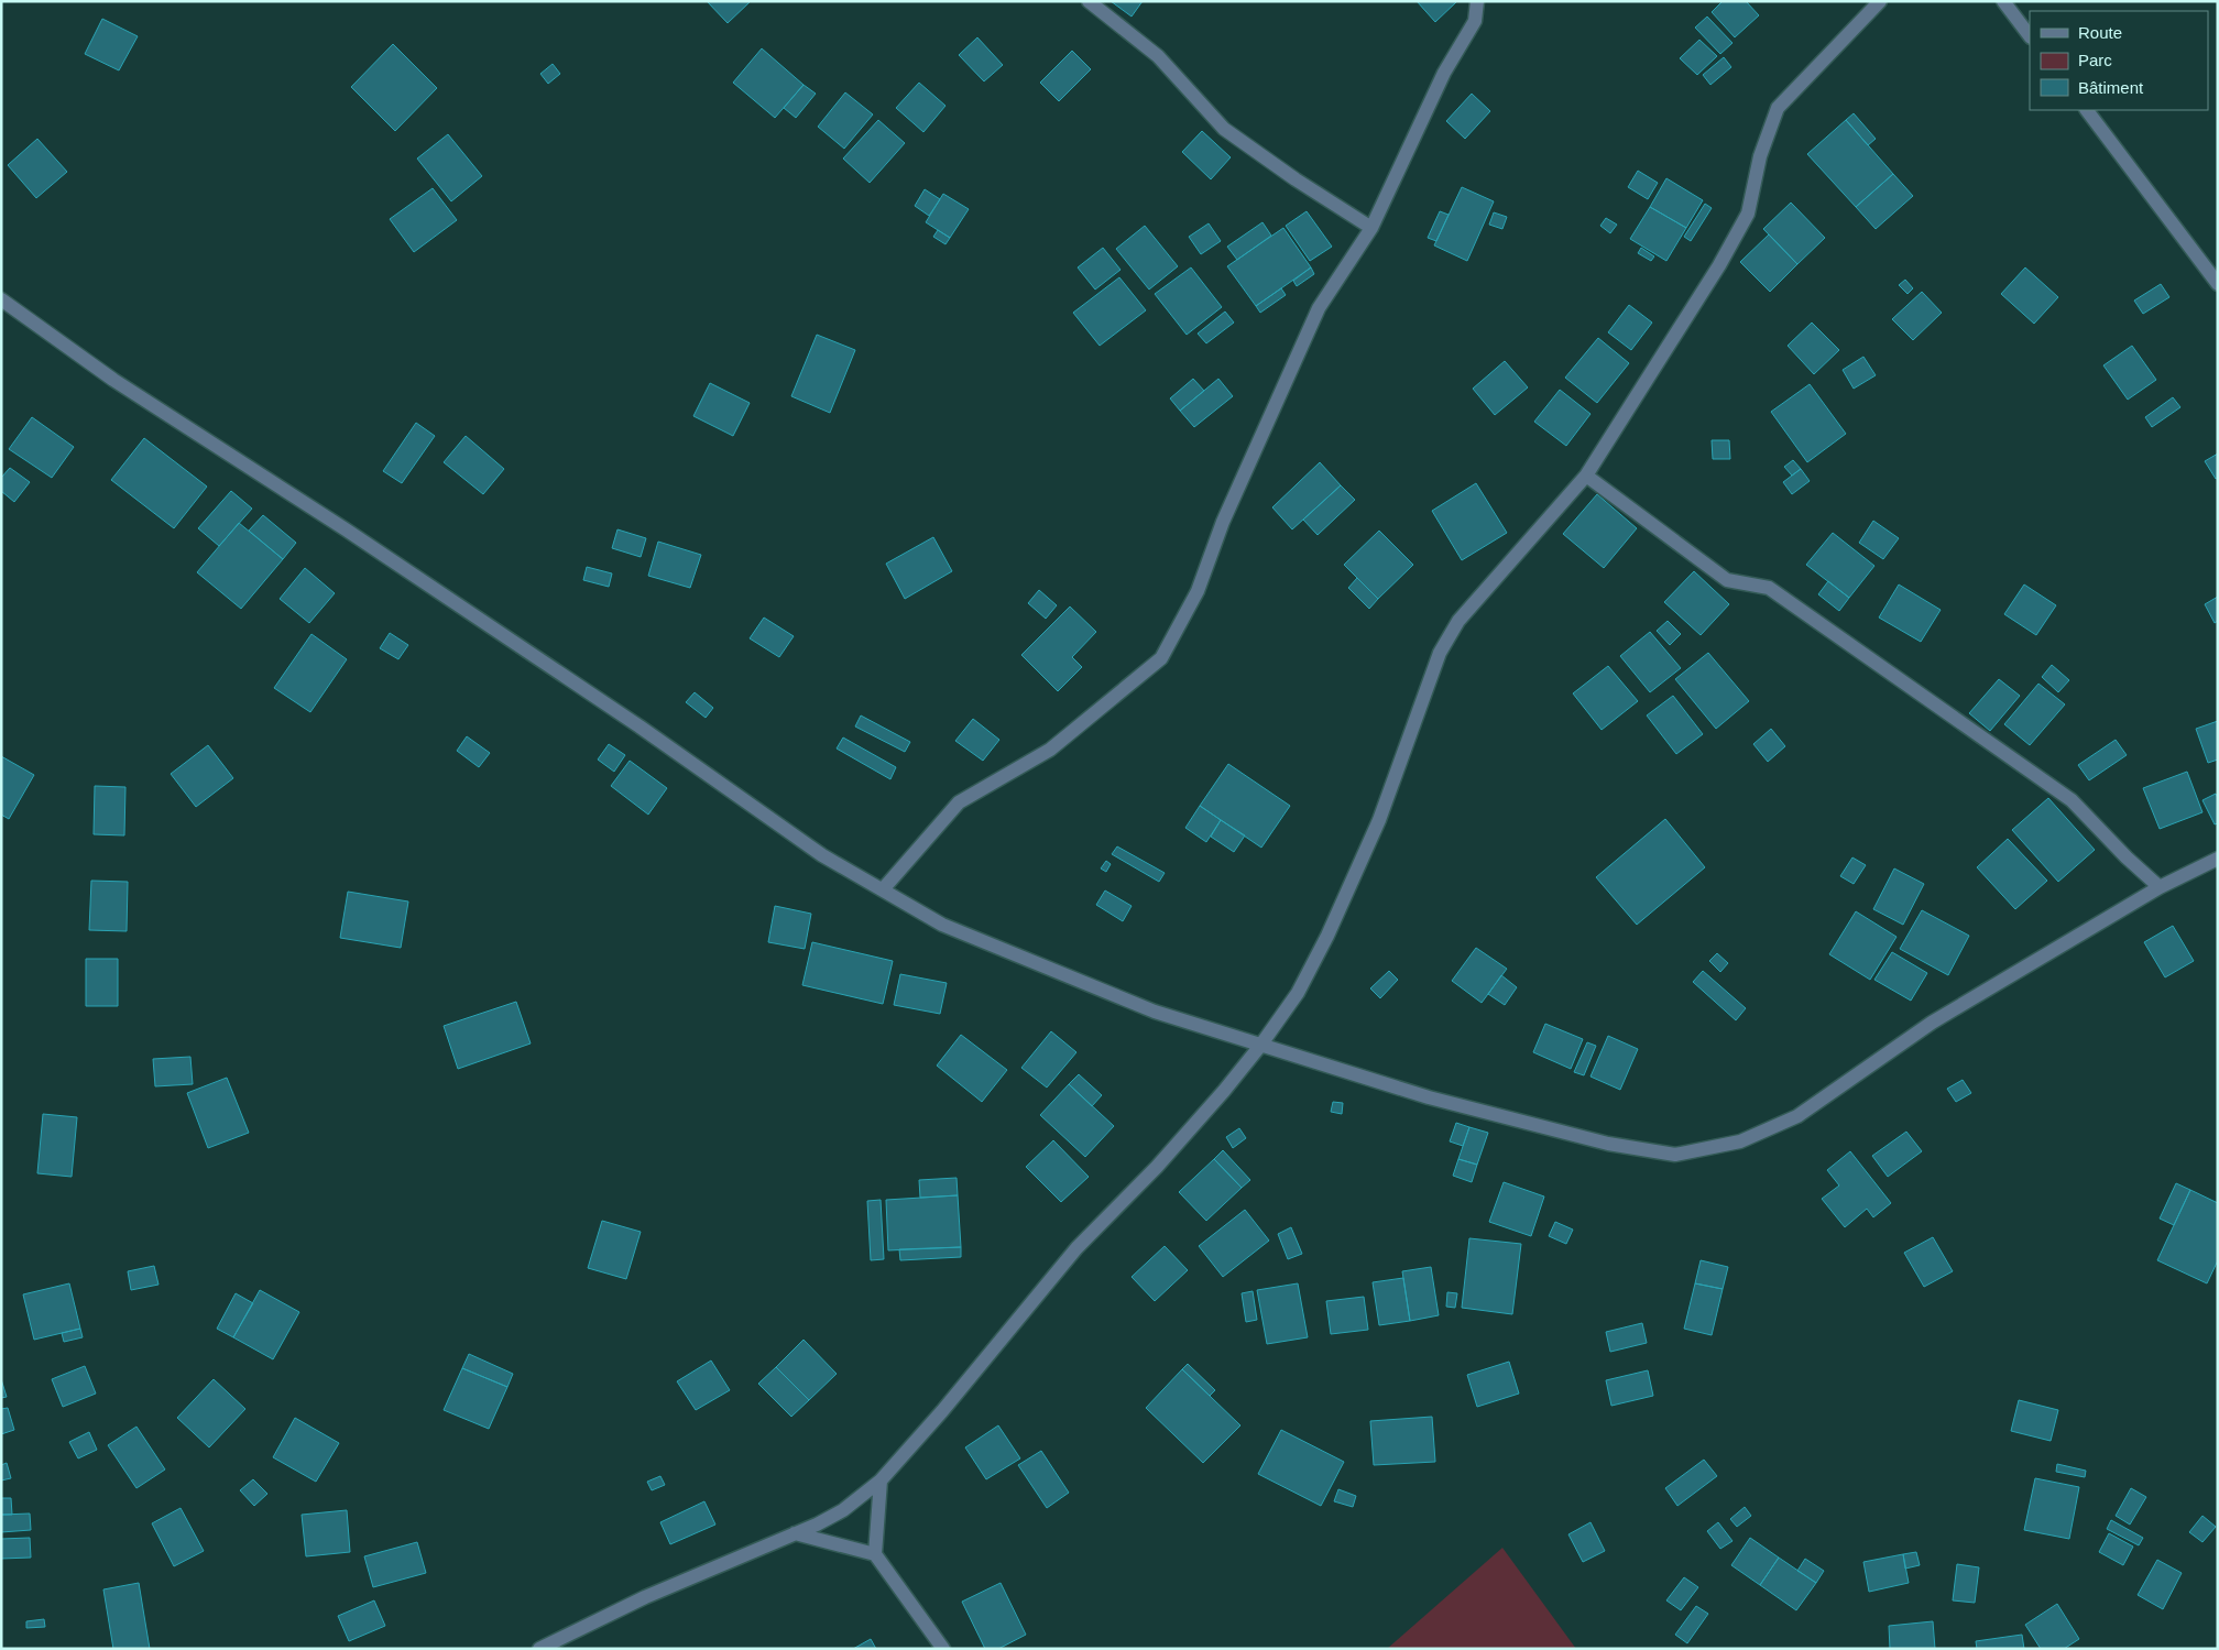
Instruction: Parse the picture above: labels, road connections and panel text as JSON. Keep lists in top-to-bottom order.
{
  "legend": ["Route", "Parc", "Bâtiment"]
}
